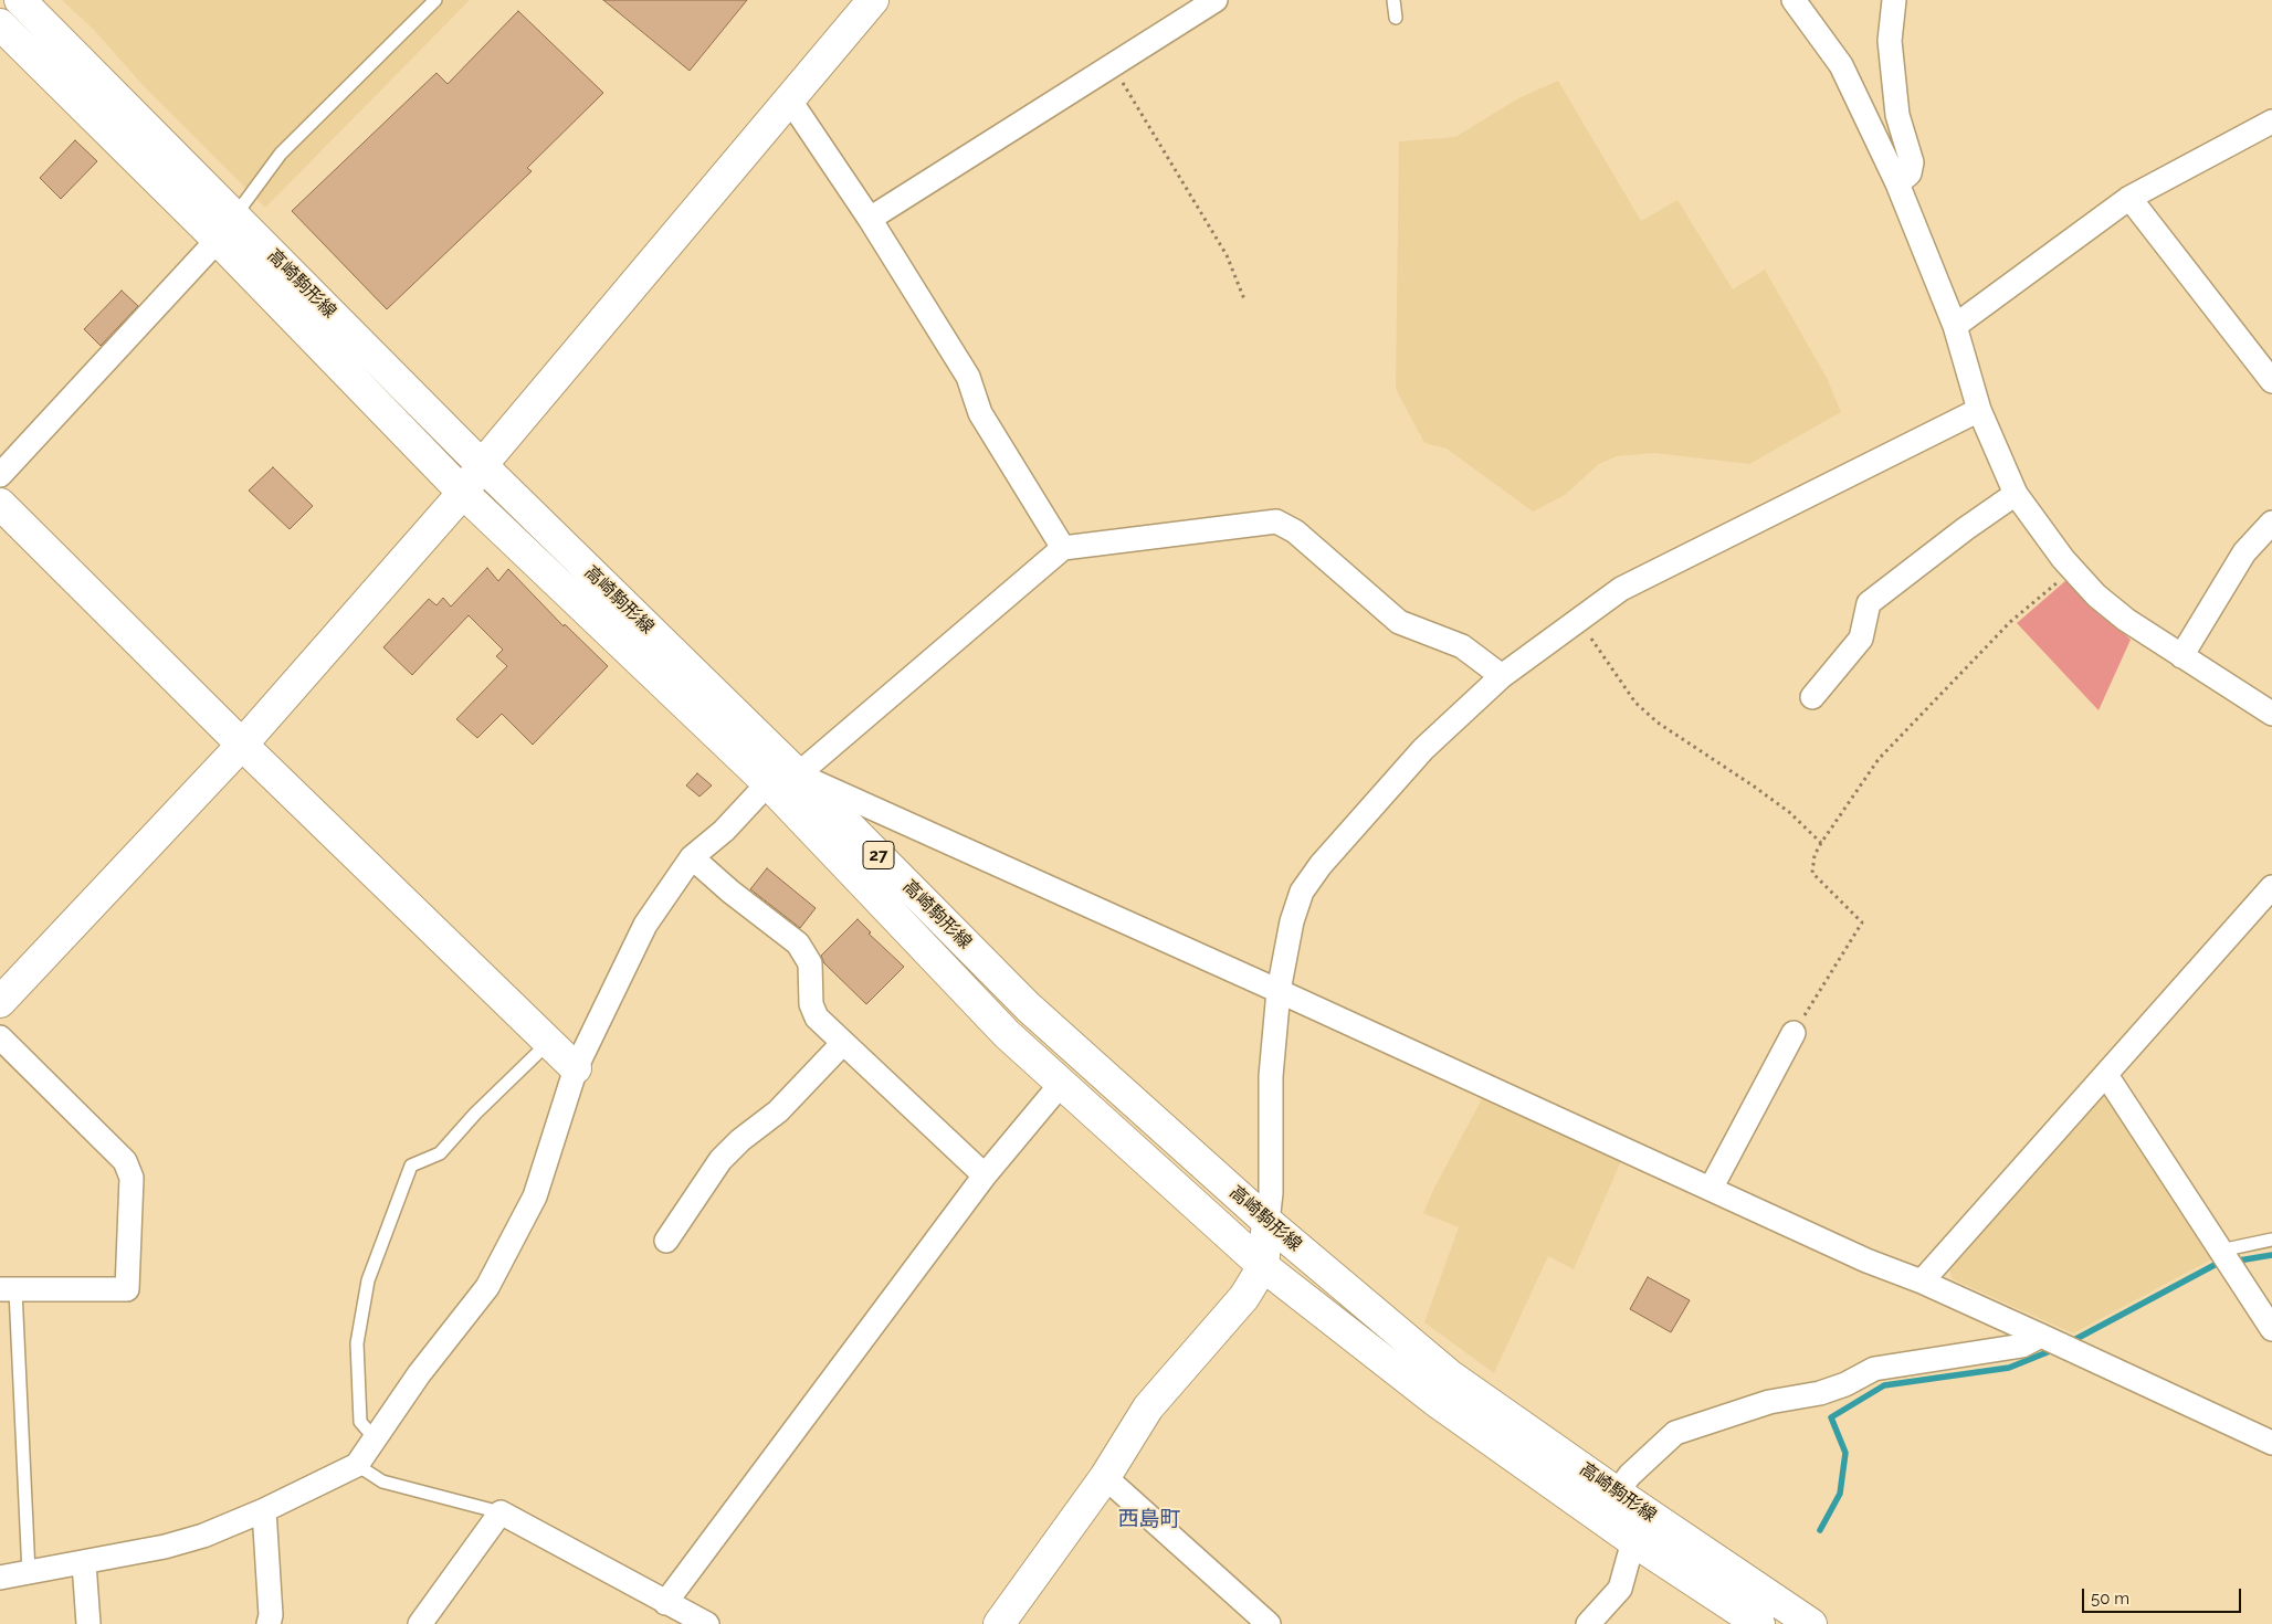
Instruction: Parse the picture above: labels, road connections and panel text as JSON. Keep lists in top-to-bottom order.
{
  "streets": {
    "main road": ["高崎駒形線", "27"]
  },
  "districts": ["西島町"],
  "scale_bar": "50 m"
}
